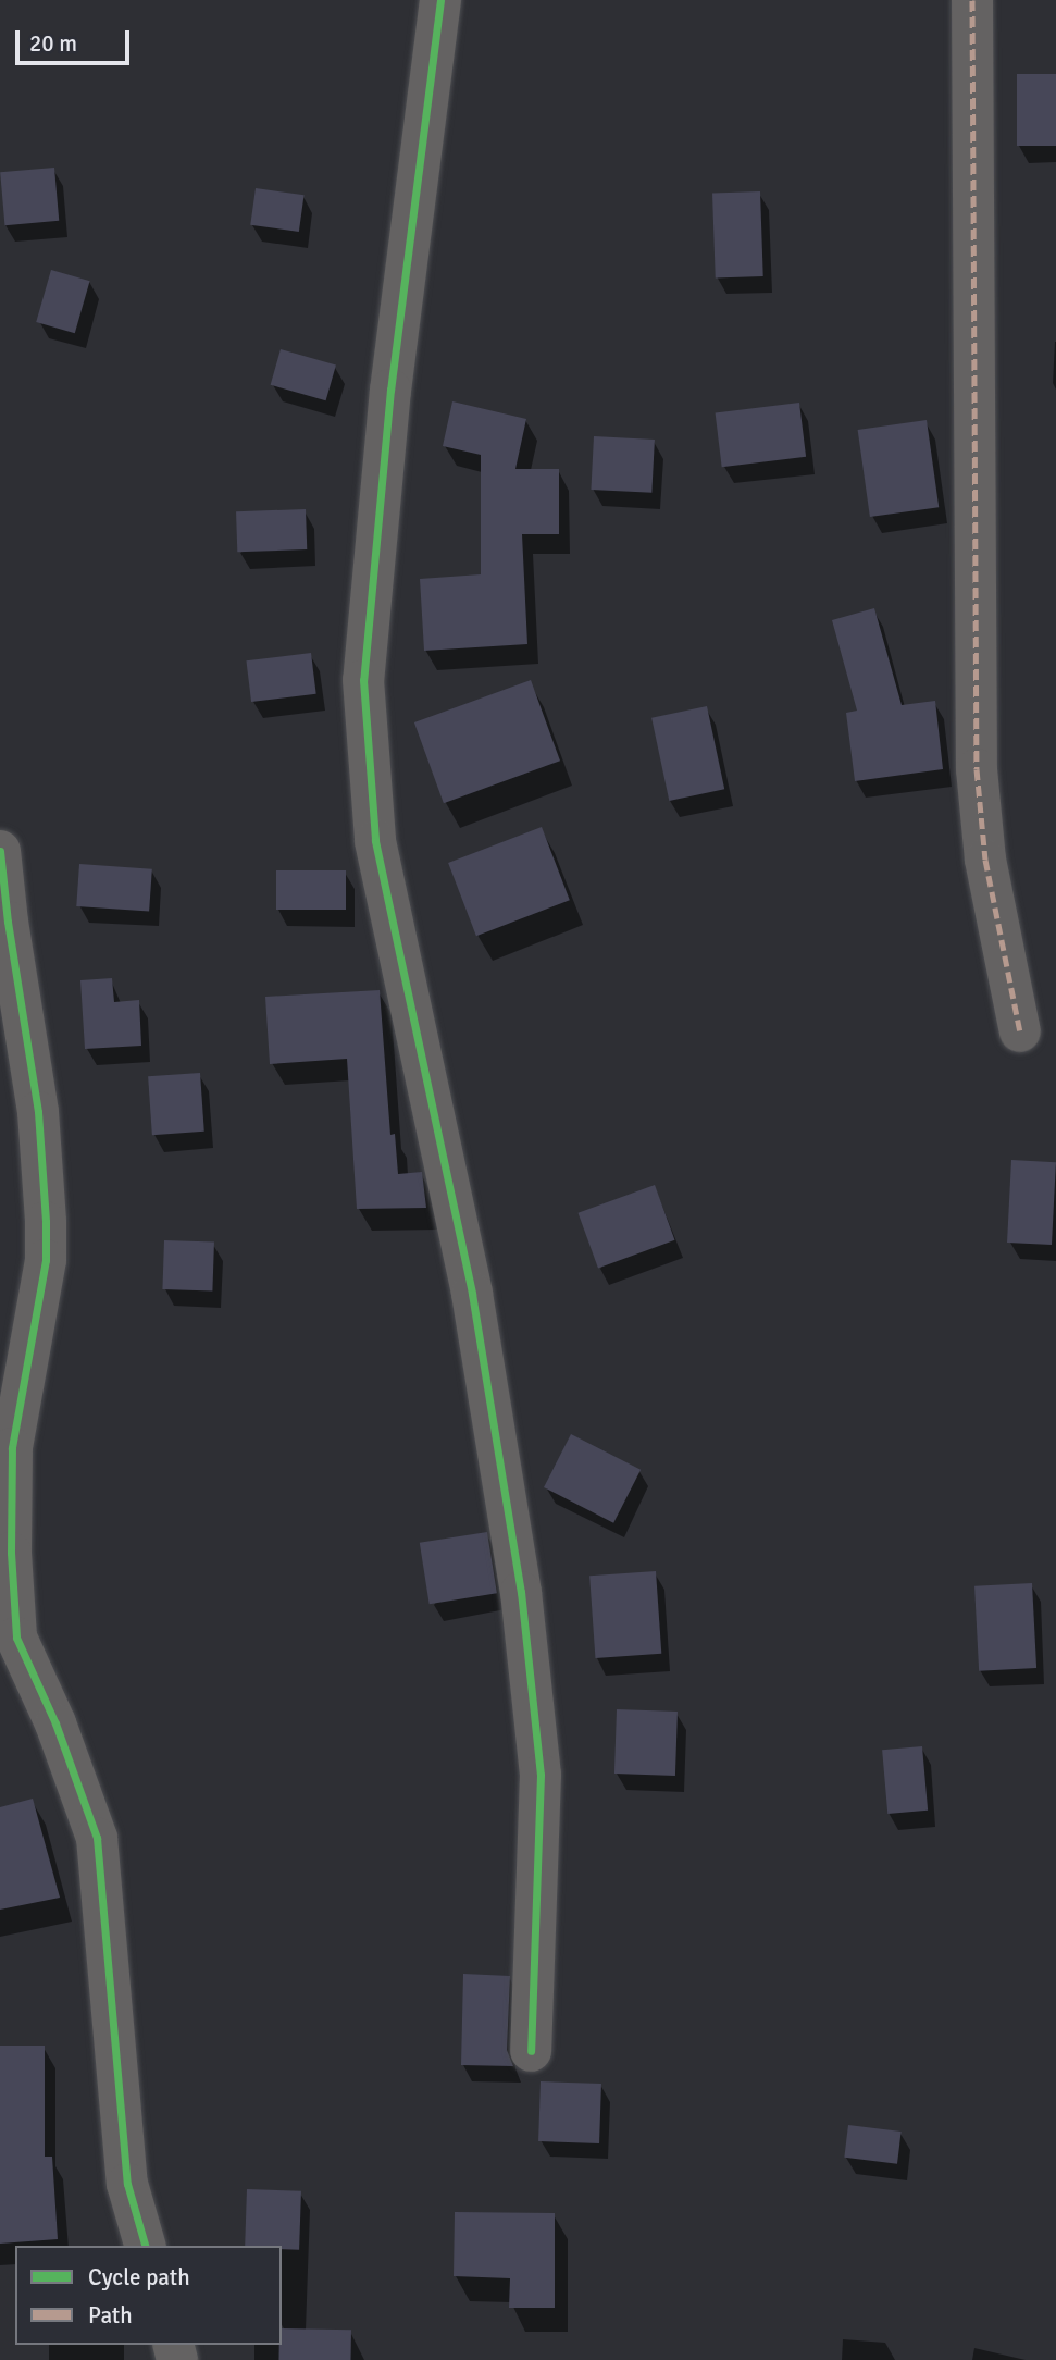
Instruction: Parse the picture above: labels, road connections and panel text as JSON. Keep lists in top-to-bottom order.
{
  "legend": ["Cycle path", "Path"],
  "scale_bar": "20 m"
}
